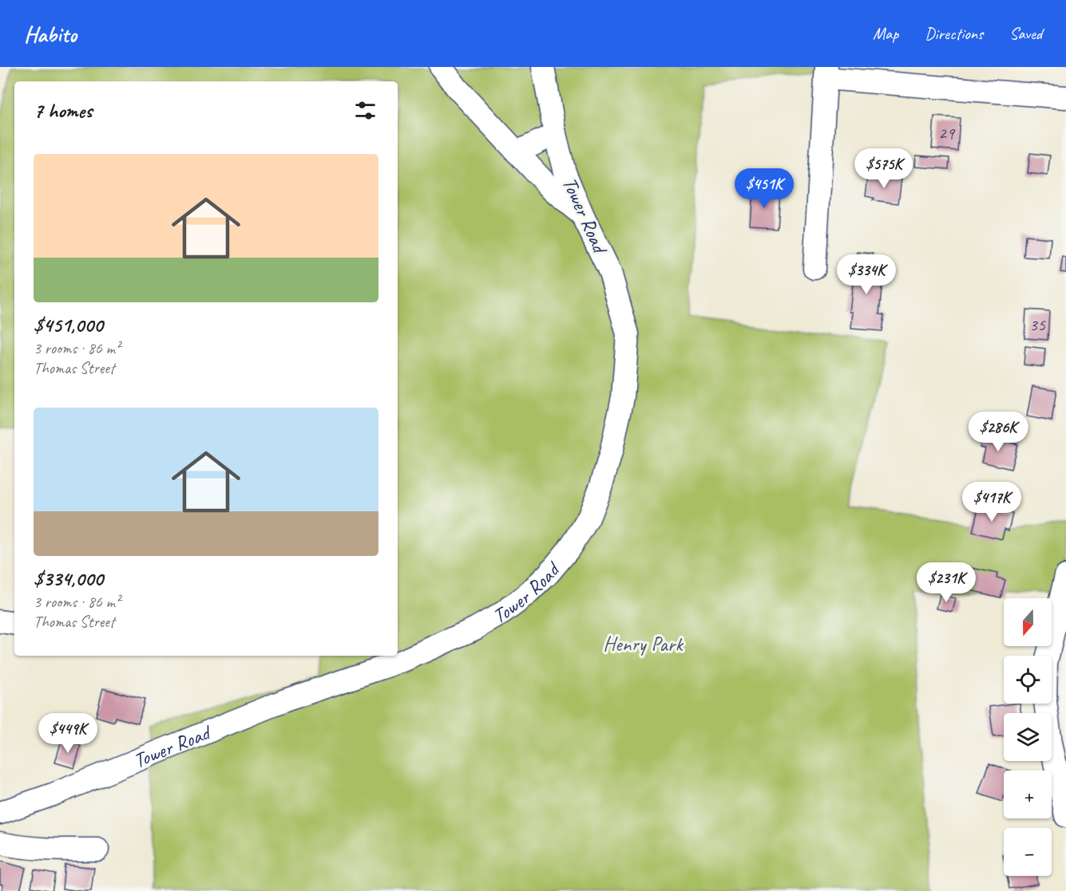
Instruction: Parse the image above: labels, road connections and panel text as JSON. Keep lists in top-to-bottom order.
{
  "streets": {
    "street": ["Tower Road"]
  },
  "parks": ["Henry Park"],
  "house_numbers": ["29", "35"],
  "north": "bottom",
  "page": {
    "header": "Habito",
    "nav": ["Map", "Directions", "Saved"],
    "heading": "7 homes",
    "list": [
      {
        "name": "$451,000",
        "note": "3 rooms · 86 m² · Thomas Street"
      },
      {
        "name": "$334,000",
        "note": "3 rooms · 86 m² · Thomas Street"
      }
    ],
    "price": [
      "$575K",
      "$451K",
      "$334K",
      "$286K",
      "$417K",
      "$231K",
      "$449K"
    ],
    "map_buttons": ["+", "−"]
  }
}
